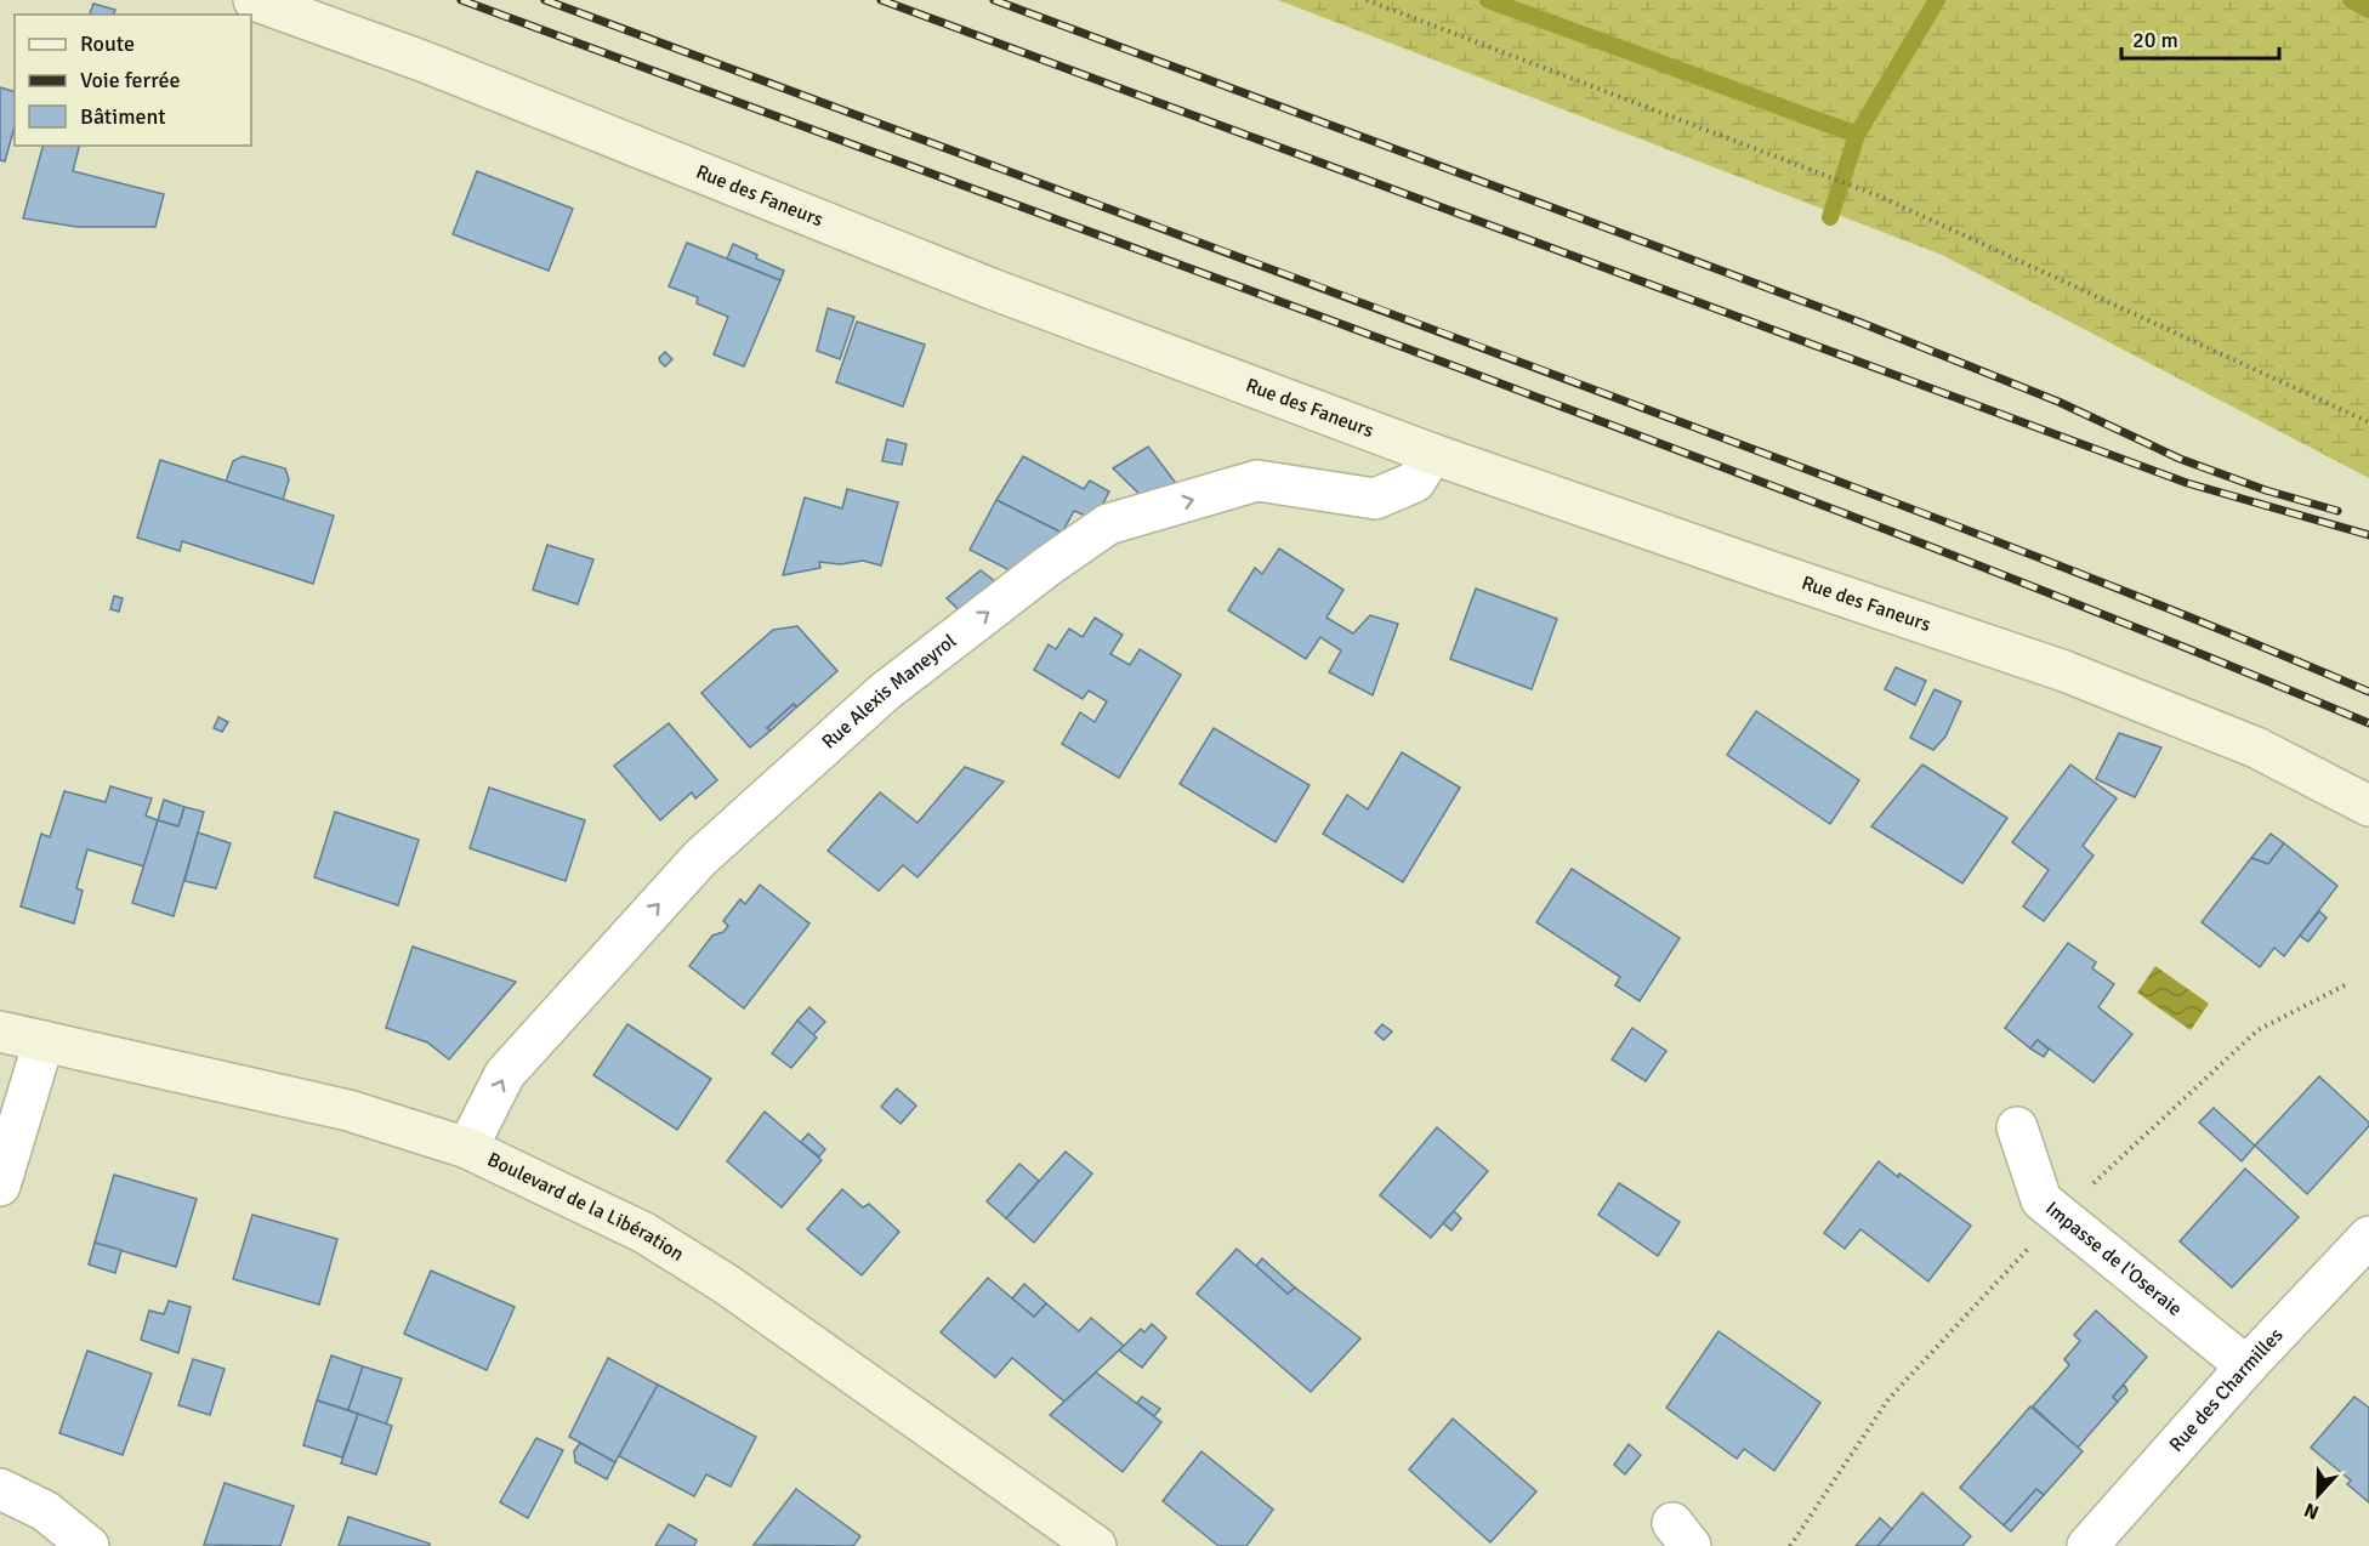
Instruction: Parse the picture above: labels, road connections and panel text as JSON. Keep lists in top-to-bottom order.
{
  "streets": {
    "street": [
      "Rue des Faneurs",
      "Rue Alexis Maneyrol",
      "Boulevard de la Libération",
      "Impasse de l'Oseraie",
      "Rue des Charmilles"
    ]
  },
  "crossings": [
    ["Rue des Faneurs", "Rue Alexis Maneyrol"],
    ["Rue Alexis Maneyrol", "Boulevard de la Libération"],
    ["Impasse de l'Oseraie", "Rue des Charmilles"]
  ],
  "one_way": ["Rue Alexis Maneyrol"],
  "legend": ["Route", "Voie ferrée", "Bâtiment"],
  "scale_bar": "20 m",
  "north": "bottom"
}
